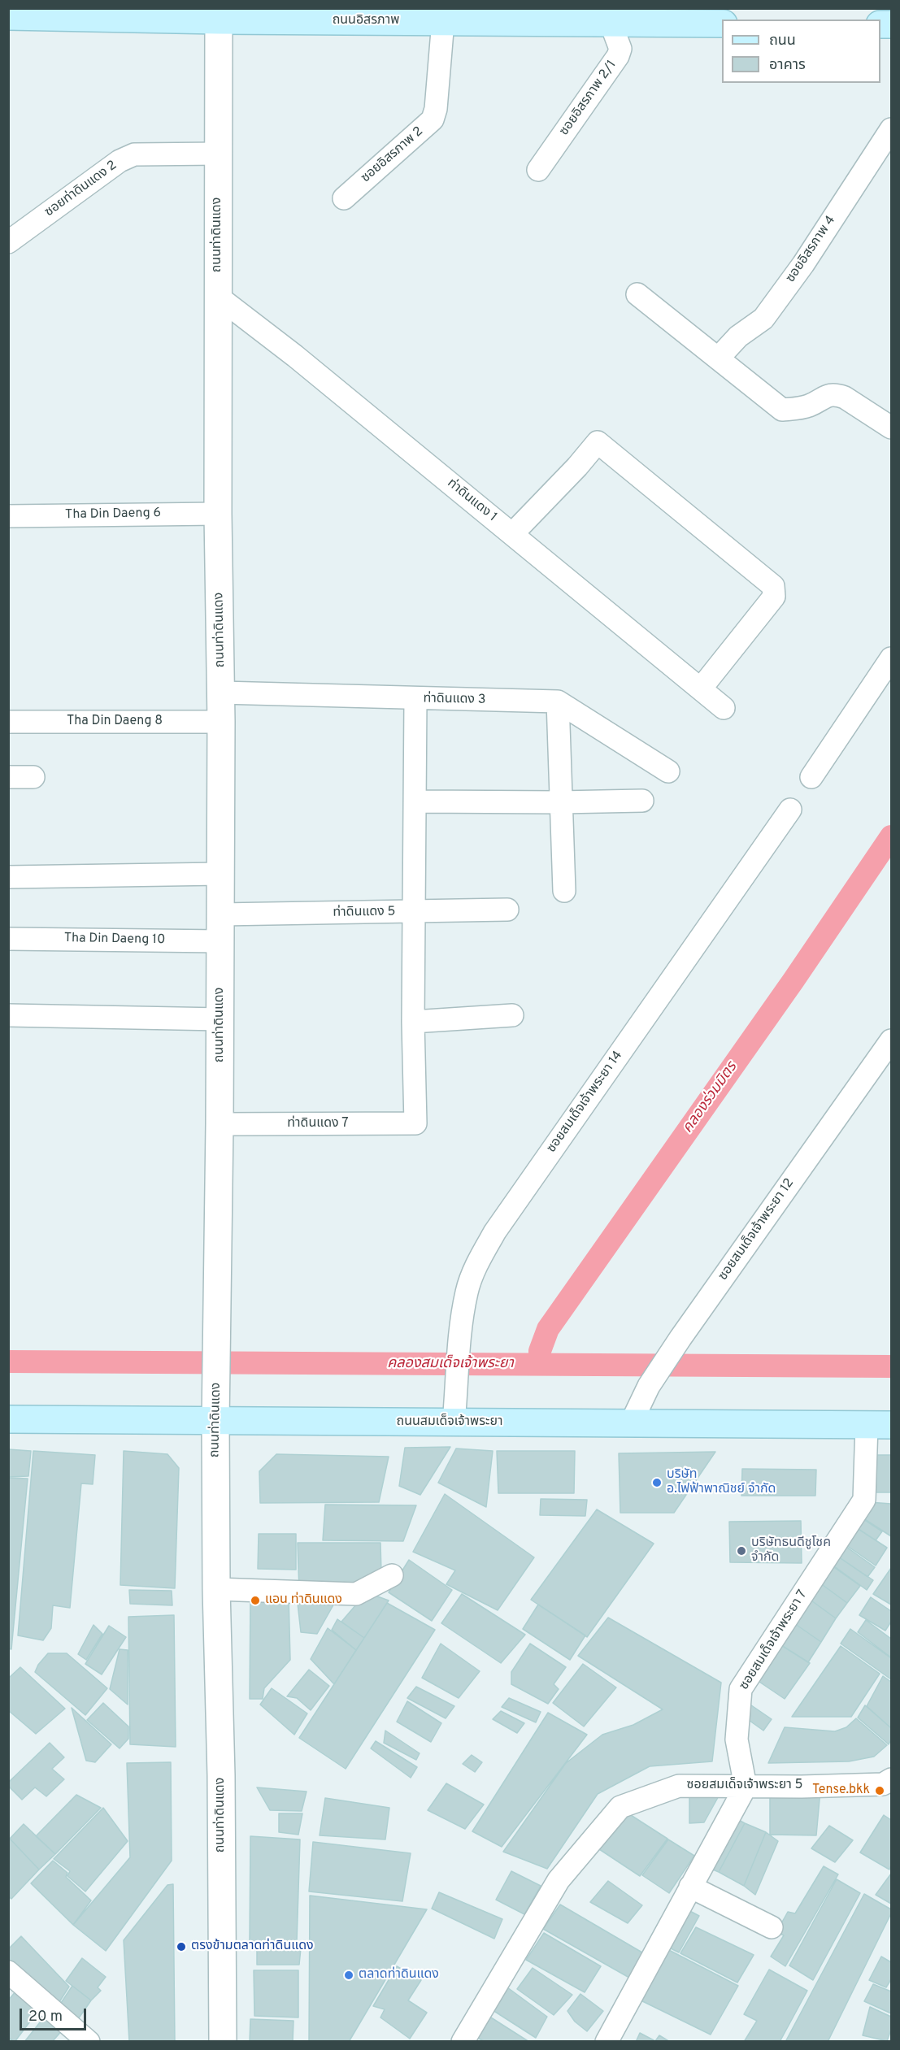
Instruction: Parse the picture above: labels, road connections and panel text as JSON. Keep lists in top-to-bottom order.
{
  "streets": {
    "main road": ["ถนนอิสรภาพ", "ถนนสมเด็จเจ้าพระยา"],
    "street": [
      "ซอยอิสรภาพ 2/1",
      "ซอยอิสรภาพ 2",
      "ซอยท่าดินแดง 2",
      "ถนนท่าดินแดง",
      "ซอยอิสรภาพ 4",
      "ท่าดินแดง 1",
      "Tha Din Daeng 6",
      "ท่าดินแดง 3",
      "Tha Din Daeng 8",
      "ท่าดินแดง 5",
      "Tha Din Daeng 10",
      "ซอยสมเด็จเจ้าพระยา 14",
      "ท่าดินแดง 7",
      "ซอยสมเด็จเจ้าพระยา 12",
      "ซอยสมเด็จเจ้าพระยา 7",
      "ซอยสมเด็จเจ้าพระยา 5"
    ]
  },
  "crossings": [
    ["ถนนอิสรภาพ", "ซอยอิสรภาพ 2/1"],
    ["ถนนอิสรภาพ", "ซอยอิสรภาพ 2"],
    ["ถนนอิสรภาพ", "ถนนท่าดินแดง"],
    ["ซอยท่าดินแดง 2", "ถนนท่าดินแดง"],
    ["ถนนท่าดินแดง", "ท่าดินแดง 1"],
    ["ถนนท่าดินแดง", "Tha Din Daeng 6"],
    ["ถนนท่าดินแดง", "ท่าดินแดง 3"],
    ["ถนนท่าดินแดง", "Tha Din Daeng 8"],
    ["ถนนท่าดินแดง", "ท่าดินแดง 5"],
    ["ถนนท่าดินแดง", "Tha Din Daeng 10"],
    ["ถนนท่าดินแดง", "ท่าดินแดง 7"],
    ["ถนนท่าดินแดง", "ถนนสมเด็จเจ้าพระยา"],
    ["ซอยสมเด็จเจ้าพระยา 14", "ถนนสมเด็จเจ้าพระยา"],
    ["ซอยสมเด็จเจ้าพระยา 12", "ถนนสมเด็จเจ้าพระยา"],
    ["ถนนสมเด็จเจ้าพระยา", "ซอยสมเด็จเจ้าพระยา 7"],
    ["ซอยสมเด็จเจ้าพระยา 7", "ซอยสมเด็จเจ้าพระยา 5"]
  ],
  "water": ["คลองร่วมมิตร", "คลองสมเด็จเจ้าพระยา"],
  "places": [
    "บริษัท อ.ไฟฟ้าพาณิชย์ จำกัด",
    "บริษัทธนดีชูโชค จำกัด",
    "แอน ท่าดินแดง",
    "Tense.bkk",
    "ตรงข้ามตลาดท่าดินแดง",
    "ตลาดท่าดินแดง"
  ],
  "legend": ["ถนน", "อาคาร"],
  "scale_bar": "20 m"
}
